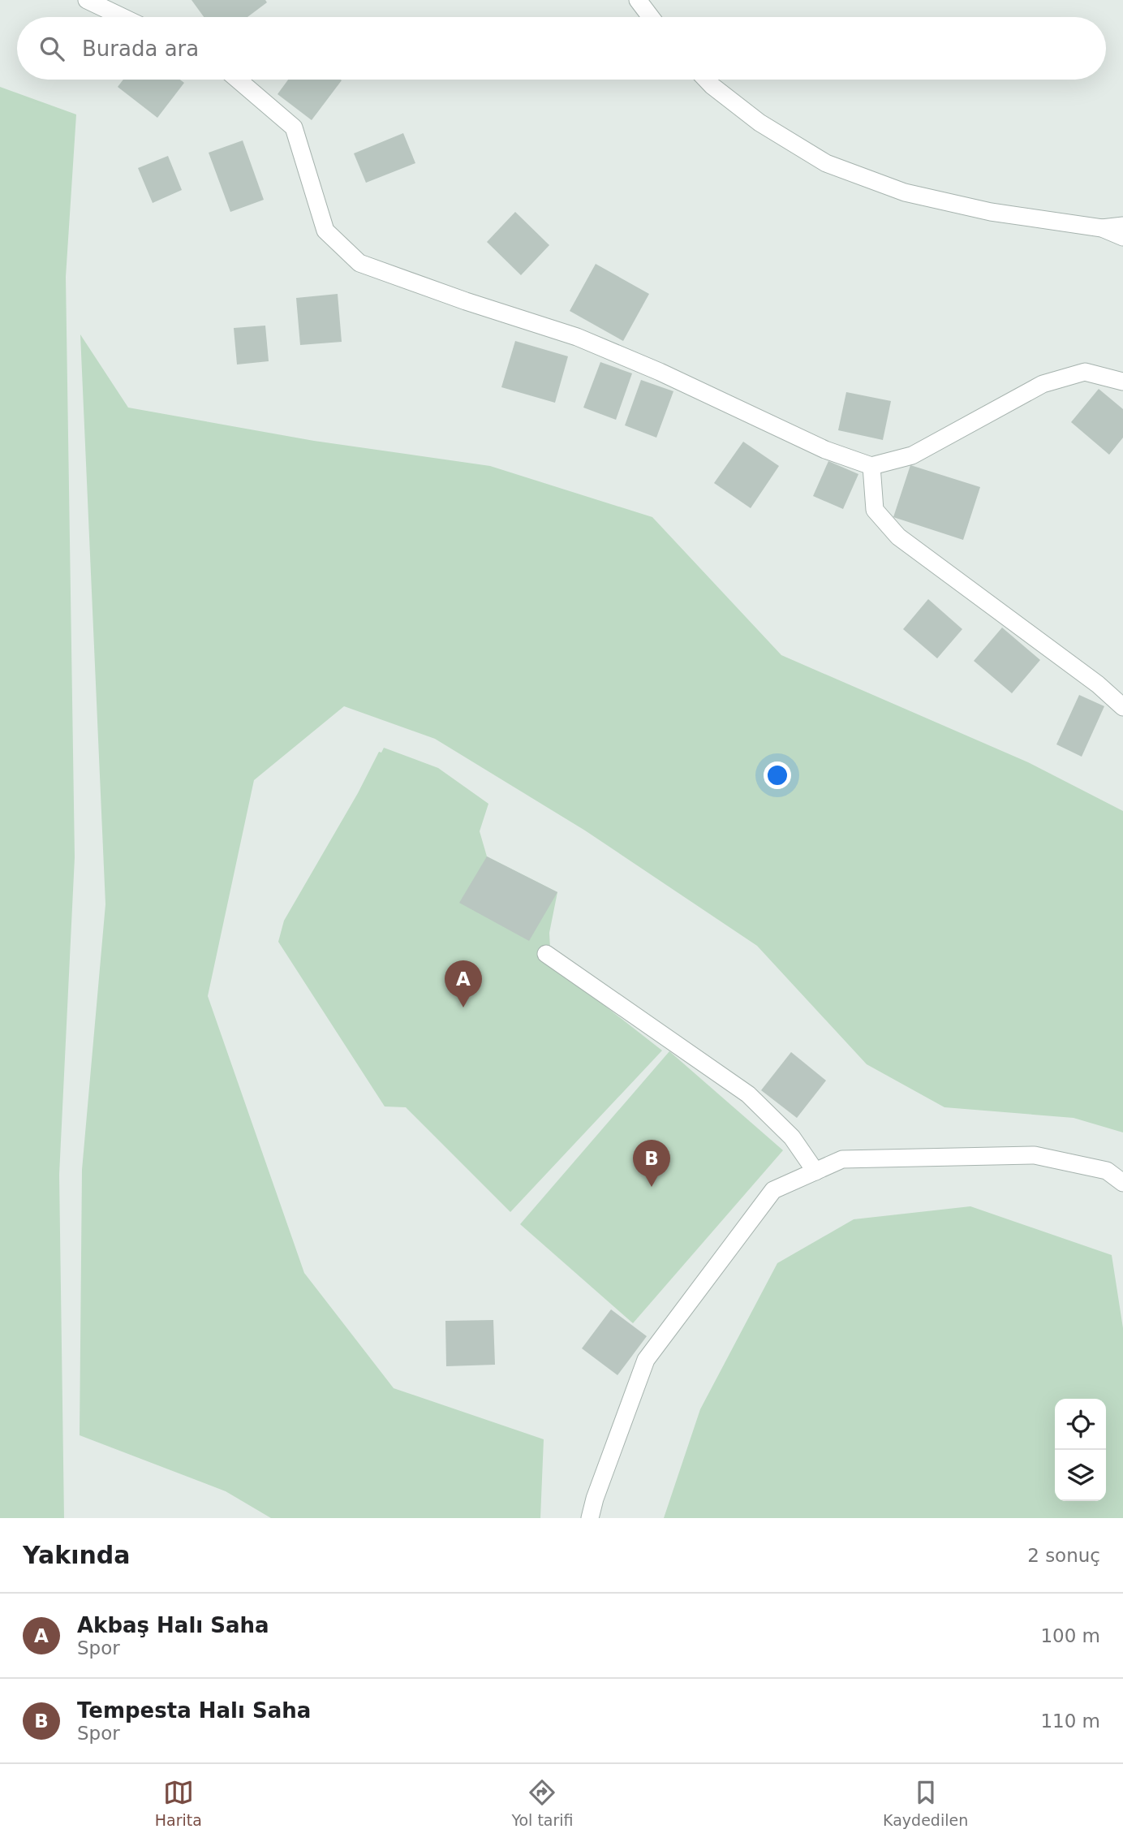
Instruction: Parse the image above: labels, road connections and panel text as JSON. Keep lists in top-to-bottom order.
{
  "page": {
    "search": "Burada ara",
    "pins": ["A", "B"],
    "heading": ["Yakında", "2 sonuç"],
    "list": [
      {
        "mark": "A",
        "name": "Akbaş Halı Saha",
        "note": "Spor",
        "value": "100 m"
      },
      {
        "mark": "B",
        "name": "Tempesta Halı Saha",
        "note": "Spor",
        "value": "110 m"
      }
    ],
    "nav": ["Harita", "Yol tarifi", "Kaydedilen"]
  }
}
